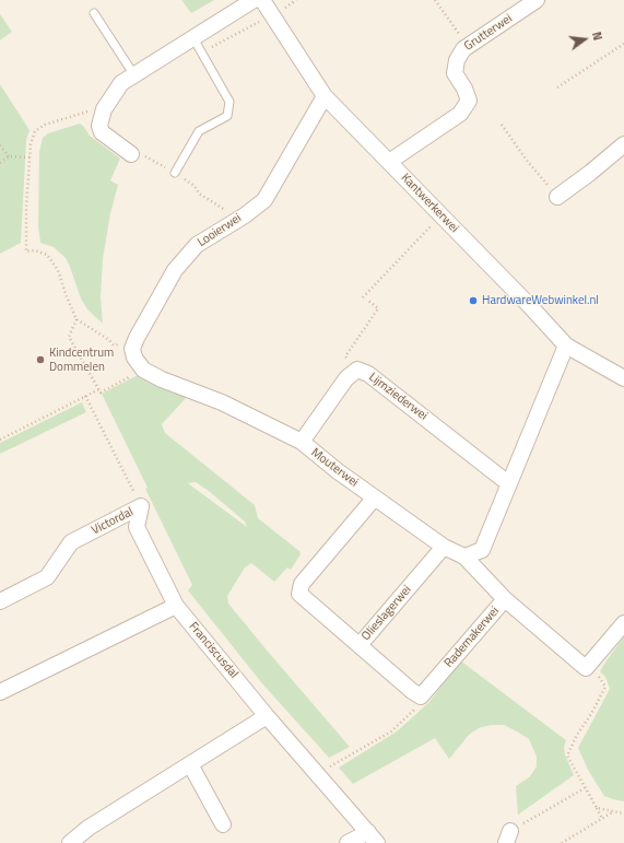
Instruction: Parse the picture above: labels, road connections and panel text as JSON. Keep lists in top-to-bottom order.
{
  "streets": {
    "street": [
      "Grutterwei",
      "Kantwerkerwei",
      "Looierwei",
      "Lijmziederwei",
      "Mouterwei",
      "Victordal",
      "Olieslagerwei",
      "Rademakerwei",
      "Franciscusdal"
    ]
  },
  "crossings": [
    ["Grutterwei", "Kantwerkerwei"],
    ["Kantwerkerwei", "Looierwei"],
    ["Lijmziederwei", "Mouterwei"],
    ["Mouterwei", "Olieslagerwei"],
    ["Mouterwei", "Rademakerwei"],
    ["Victordal", "Franciscusdal"]
  ],
  "places": ["HardwareWebwinkel.nl", "Kindcentrum Dommelen"],
  "north": "right"
}
